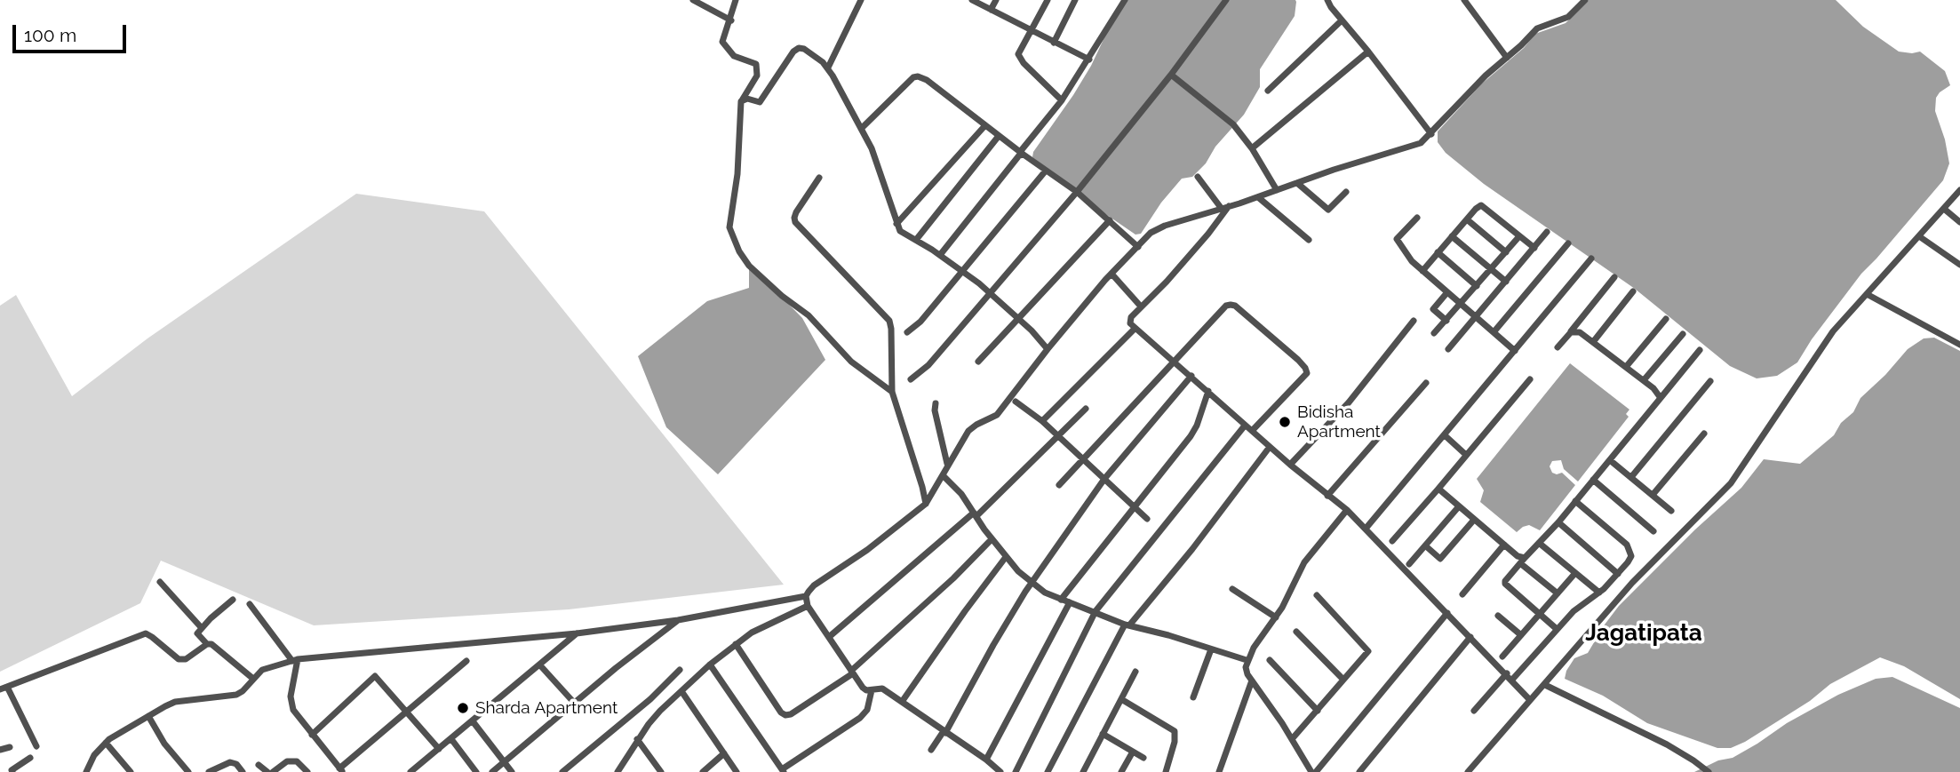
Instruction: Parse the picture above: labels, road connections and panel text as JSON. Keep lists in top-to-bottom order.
{
  "districts": ["Jagatipata"],
  "places": ["Bidisha Apartment", "Sharda Apartment"],
  "scale_bar": "100 m"
}
